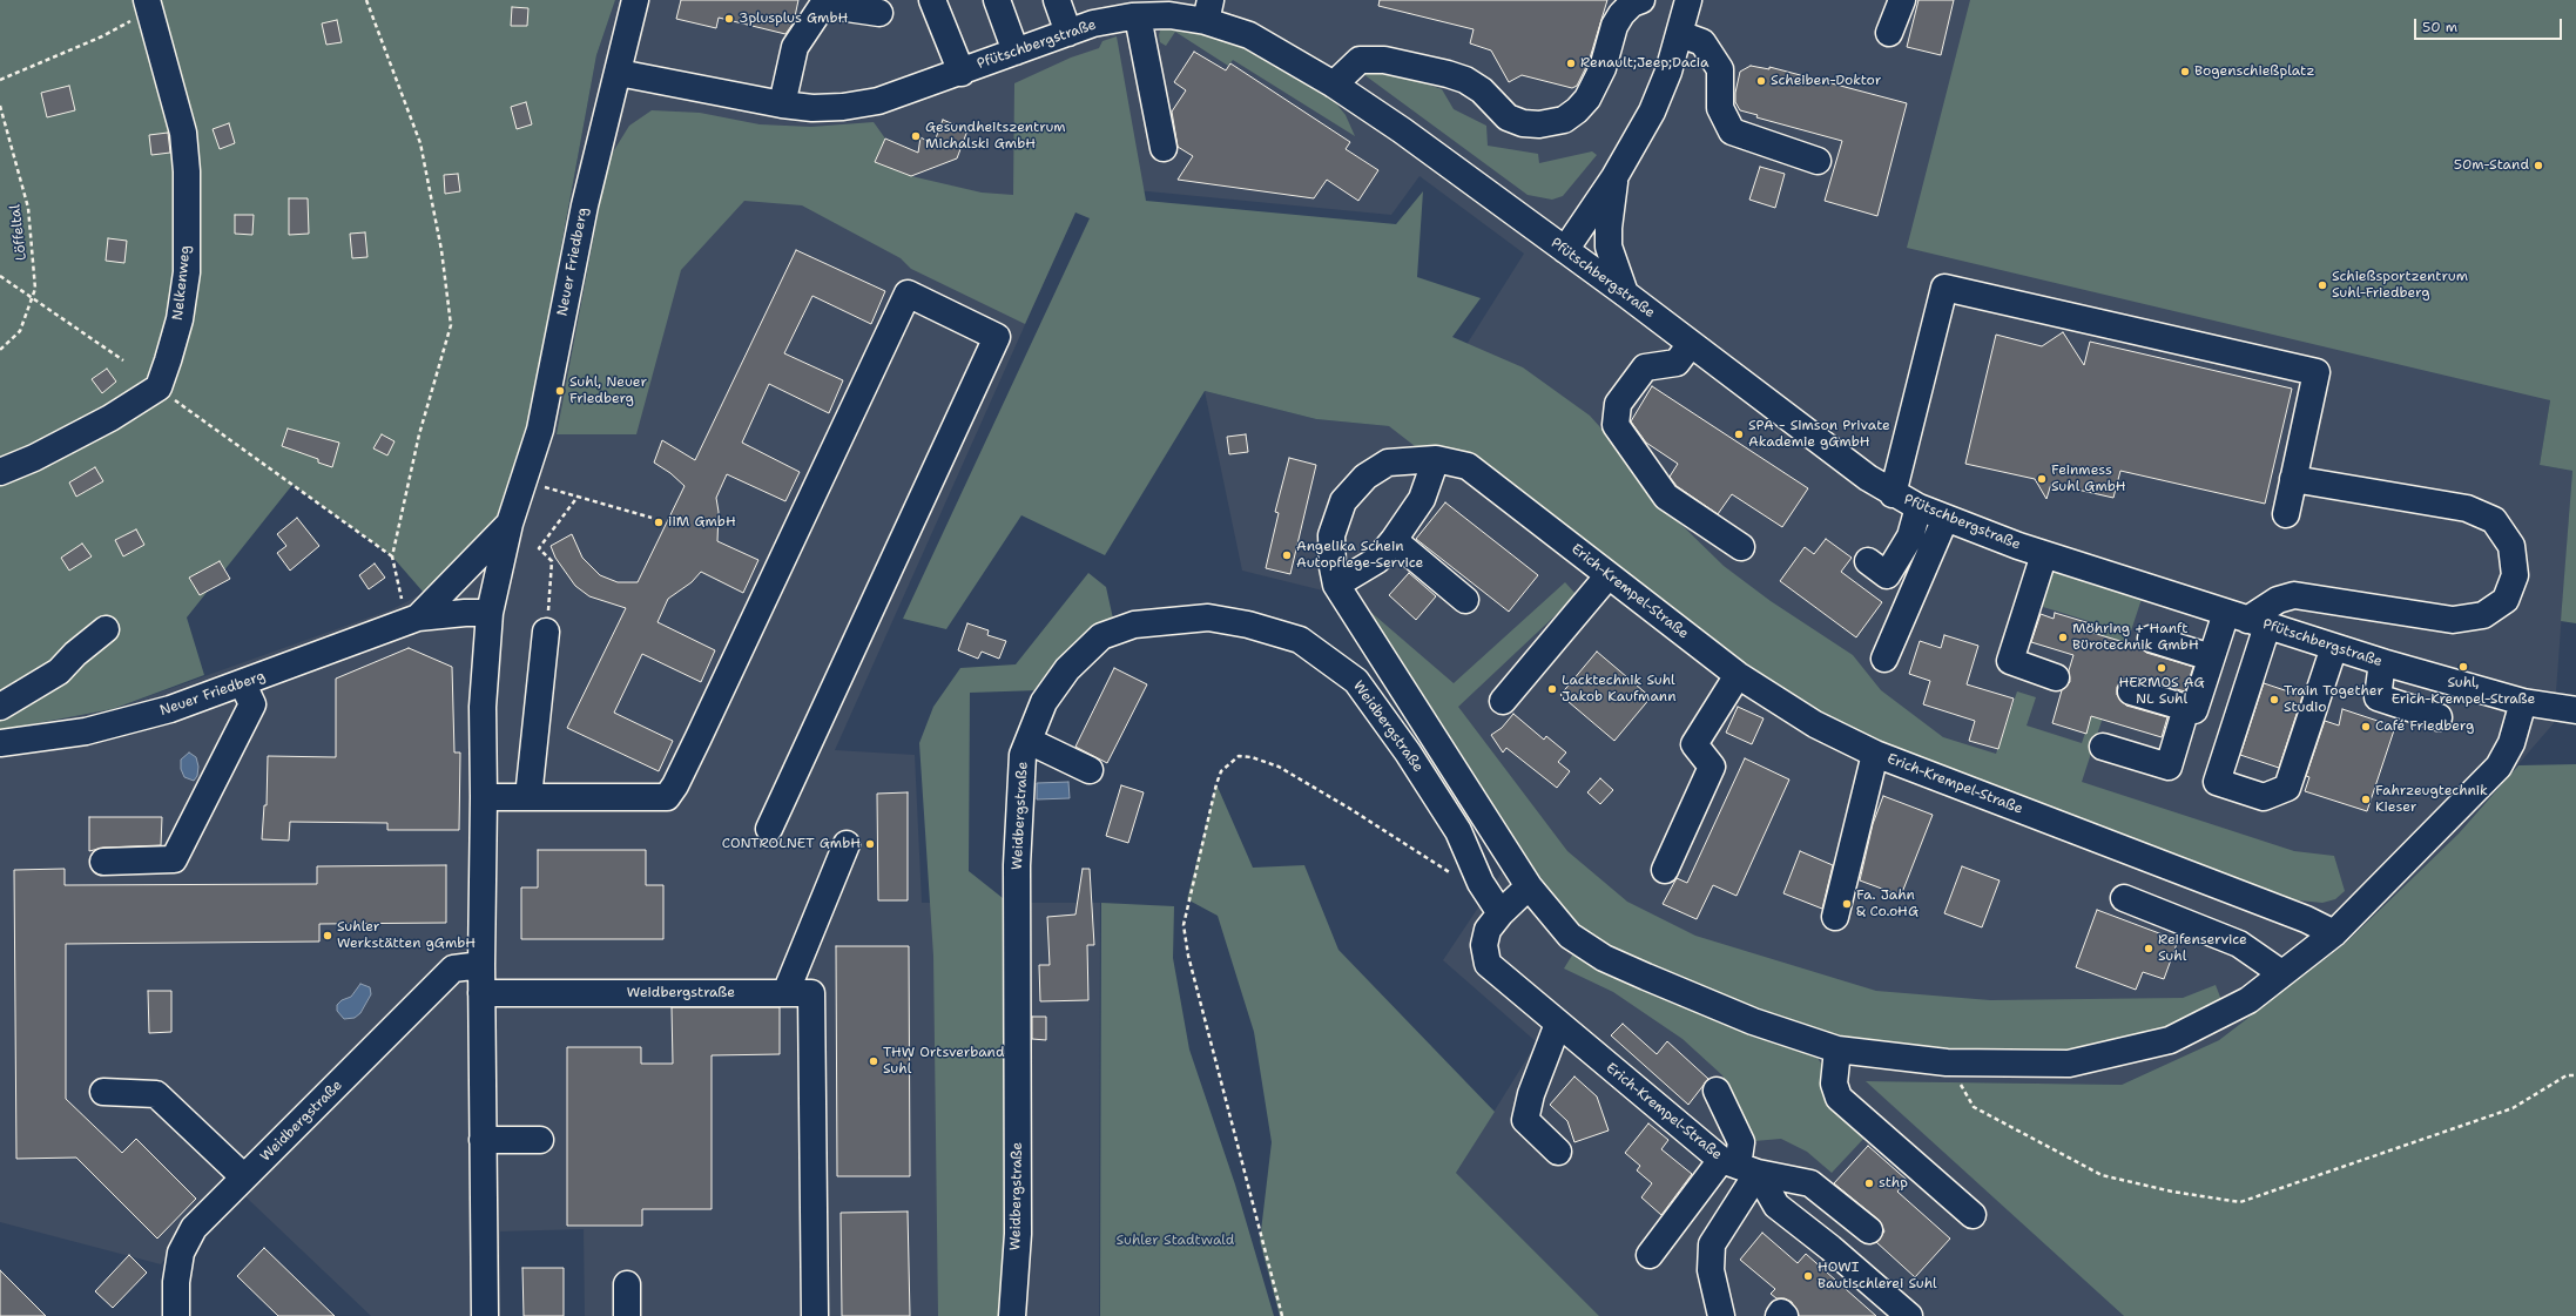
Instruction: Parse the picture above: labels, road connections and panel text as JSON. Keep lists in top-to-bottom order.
{
  "streets": {
    "street": [
      "Pfütschbergstraße",
      "Neuer Friedberg",
      "Nelkenweg",
      "Erich-Krempel-Straße",
      "Weidbergstraße"
    ],
    "path": ["Löffeltal"]
  },
  "crossings": [
    ["Pfütschbergstraße", "Neuer Friedberg"],
    ["Pfütschbergstraße", "Erich-Krempel-Straße"],
    ["Erich-Krempel-Straße", "Weidbergstraße"]
  ],
  "parks": ["Suhler Stadtwald"],
  "places": [
    "3plusplus GmbH",
    "Renault;Jeep;Dacia",
    "Bogenschießplatz",
    "Scheiben-Doktor",
    "Gesundheitszentrum Michalski GmbH",
    "50m-Stand",
    "Schießsportzentrum Suhl-Friedberg",
    "Suhl, Neuer Friedberg",
    "SPA - Simson Private Akademie gGmbH",
    "Feinmess Suhl GmbH",
    "iiM GmbH",
    "Angelika Schein Autopflege-Service",
    "Möhring + Hanft Bürotechnik GmbH",
    "Suhl, Erich-Krempel-Straße",
    "HERMOS AG NL Suhl",
    "Lacktechnik Suhl Jakob Kaufmann",
    "Train Together Studio",
    "Café Friedberg",
    "Fahrzeugtechnik Kieser",
    "CONTROLNET GmbH",
    "Fa. Jahn & Co.oHG",
    "Suhler Werkstätten gGmbH",
    "Reifenservice Suhl",
    "THW Ortsverband Suhl",
    "sthp",
    "HOWI Bautischlerei Suhl"
  ],
  "scale_bar": "50 m"
}
